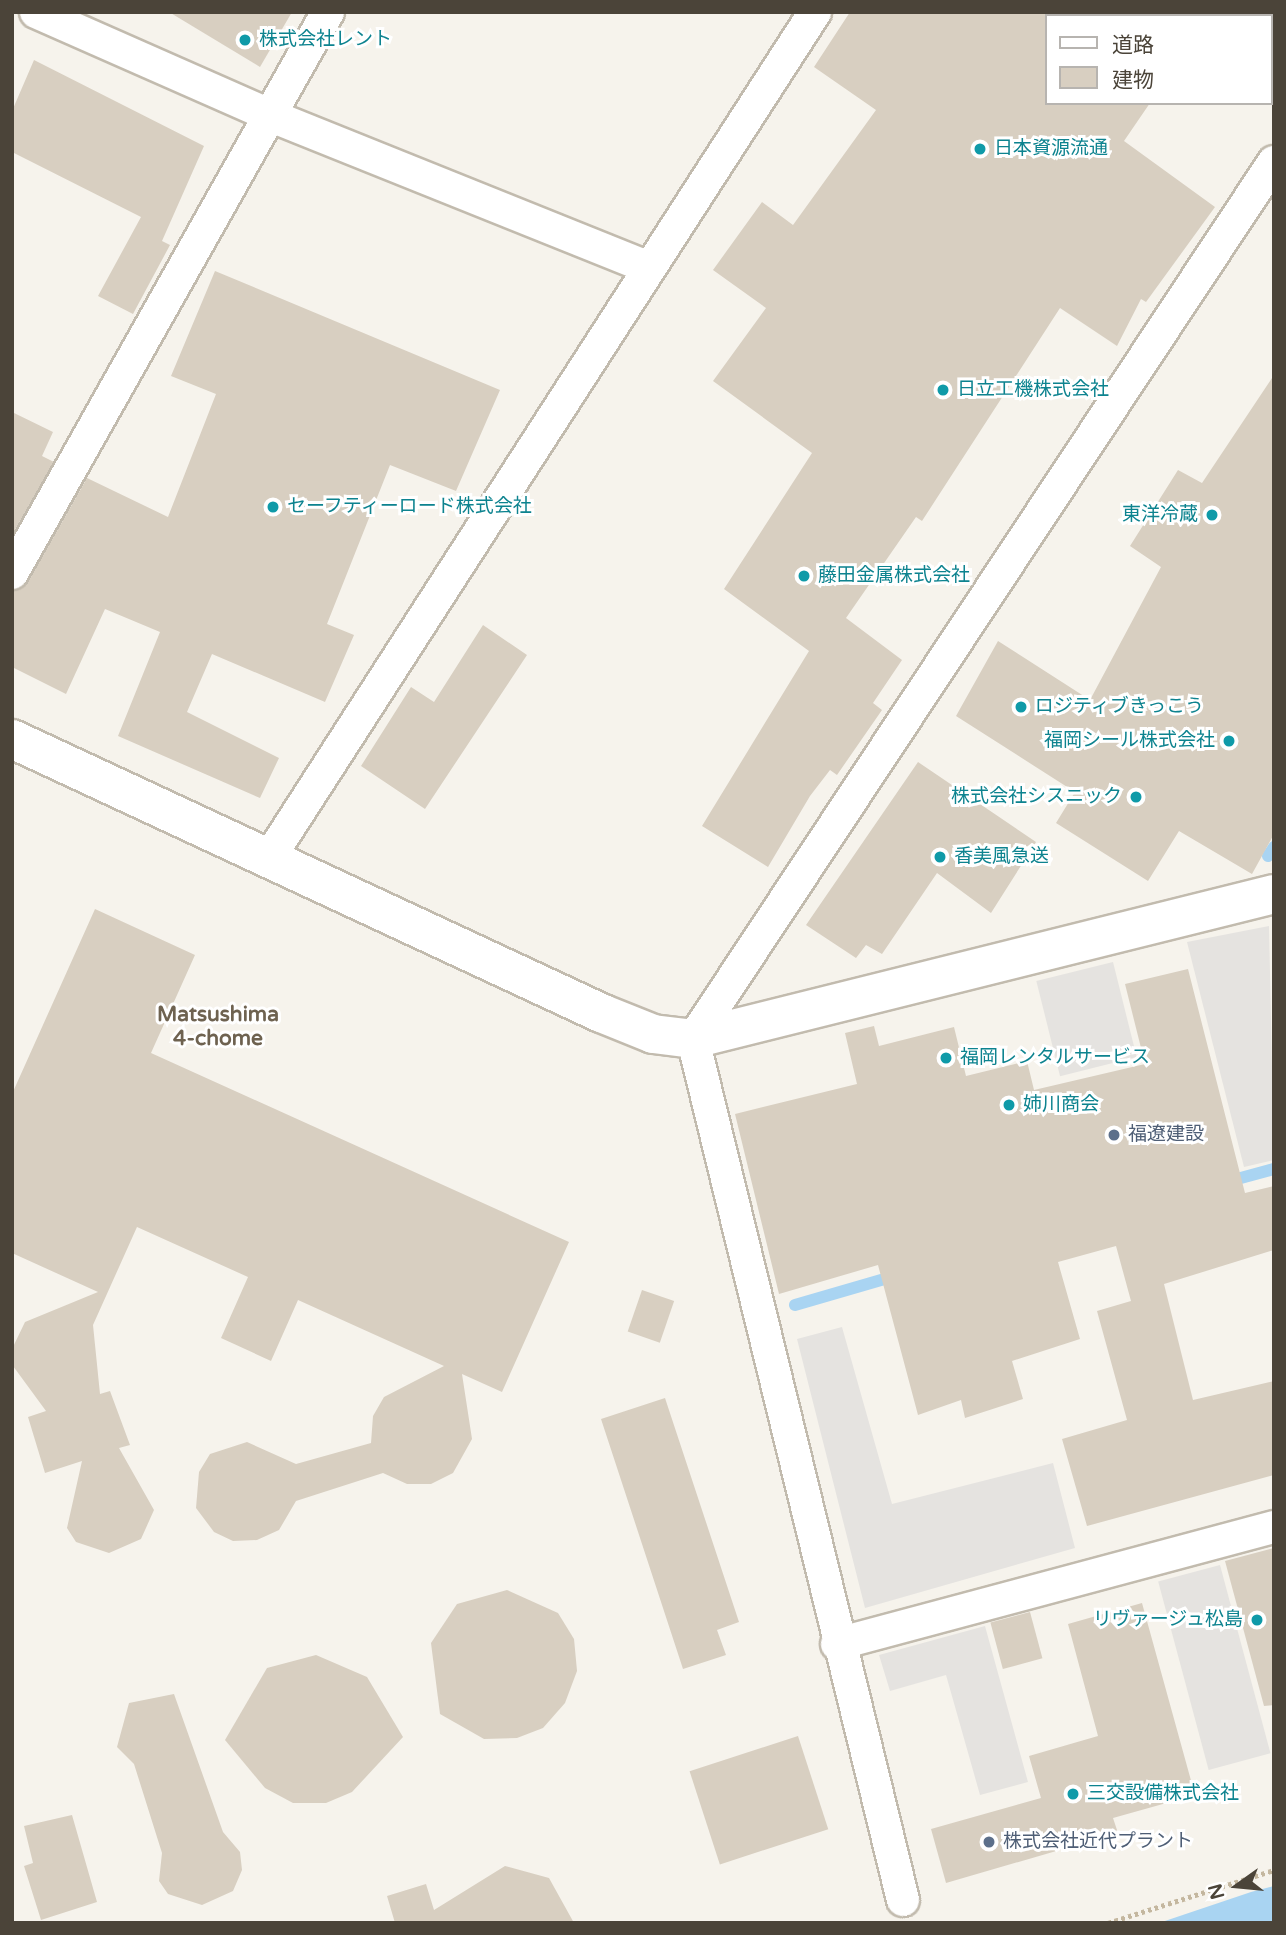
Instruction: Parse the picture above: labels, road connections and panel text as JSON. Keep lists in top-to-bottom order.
{
  "districts": ["Matsushima 4-chome"],
  "places": [
    "株式会社レント",
    "日本資源流通",
    "日立工機株式会社",
    "セーフティーロード株式会社",
    "東洋冷蔵",
    "藤田金属株式会社",
    "ロジティブきっこう",
    "福岡シール株式会社",
    "株式会社シスニック",
    "香美風急送",
    "福岡レンタルサービス",
    "姉川商会",
    "福遼建設",
    "リヴァージュ松島",
    "三交設備株式会社",
    "株式会社近代プラント"
  ],
  "legend": ["道路", "建物"],
  "north": "left"
}
